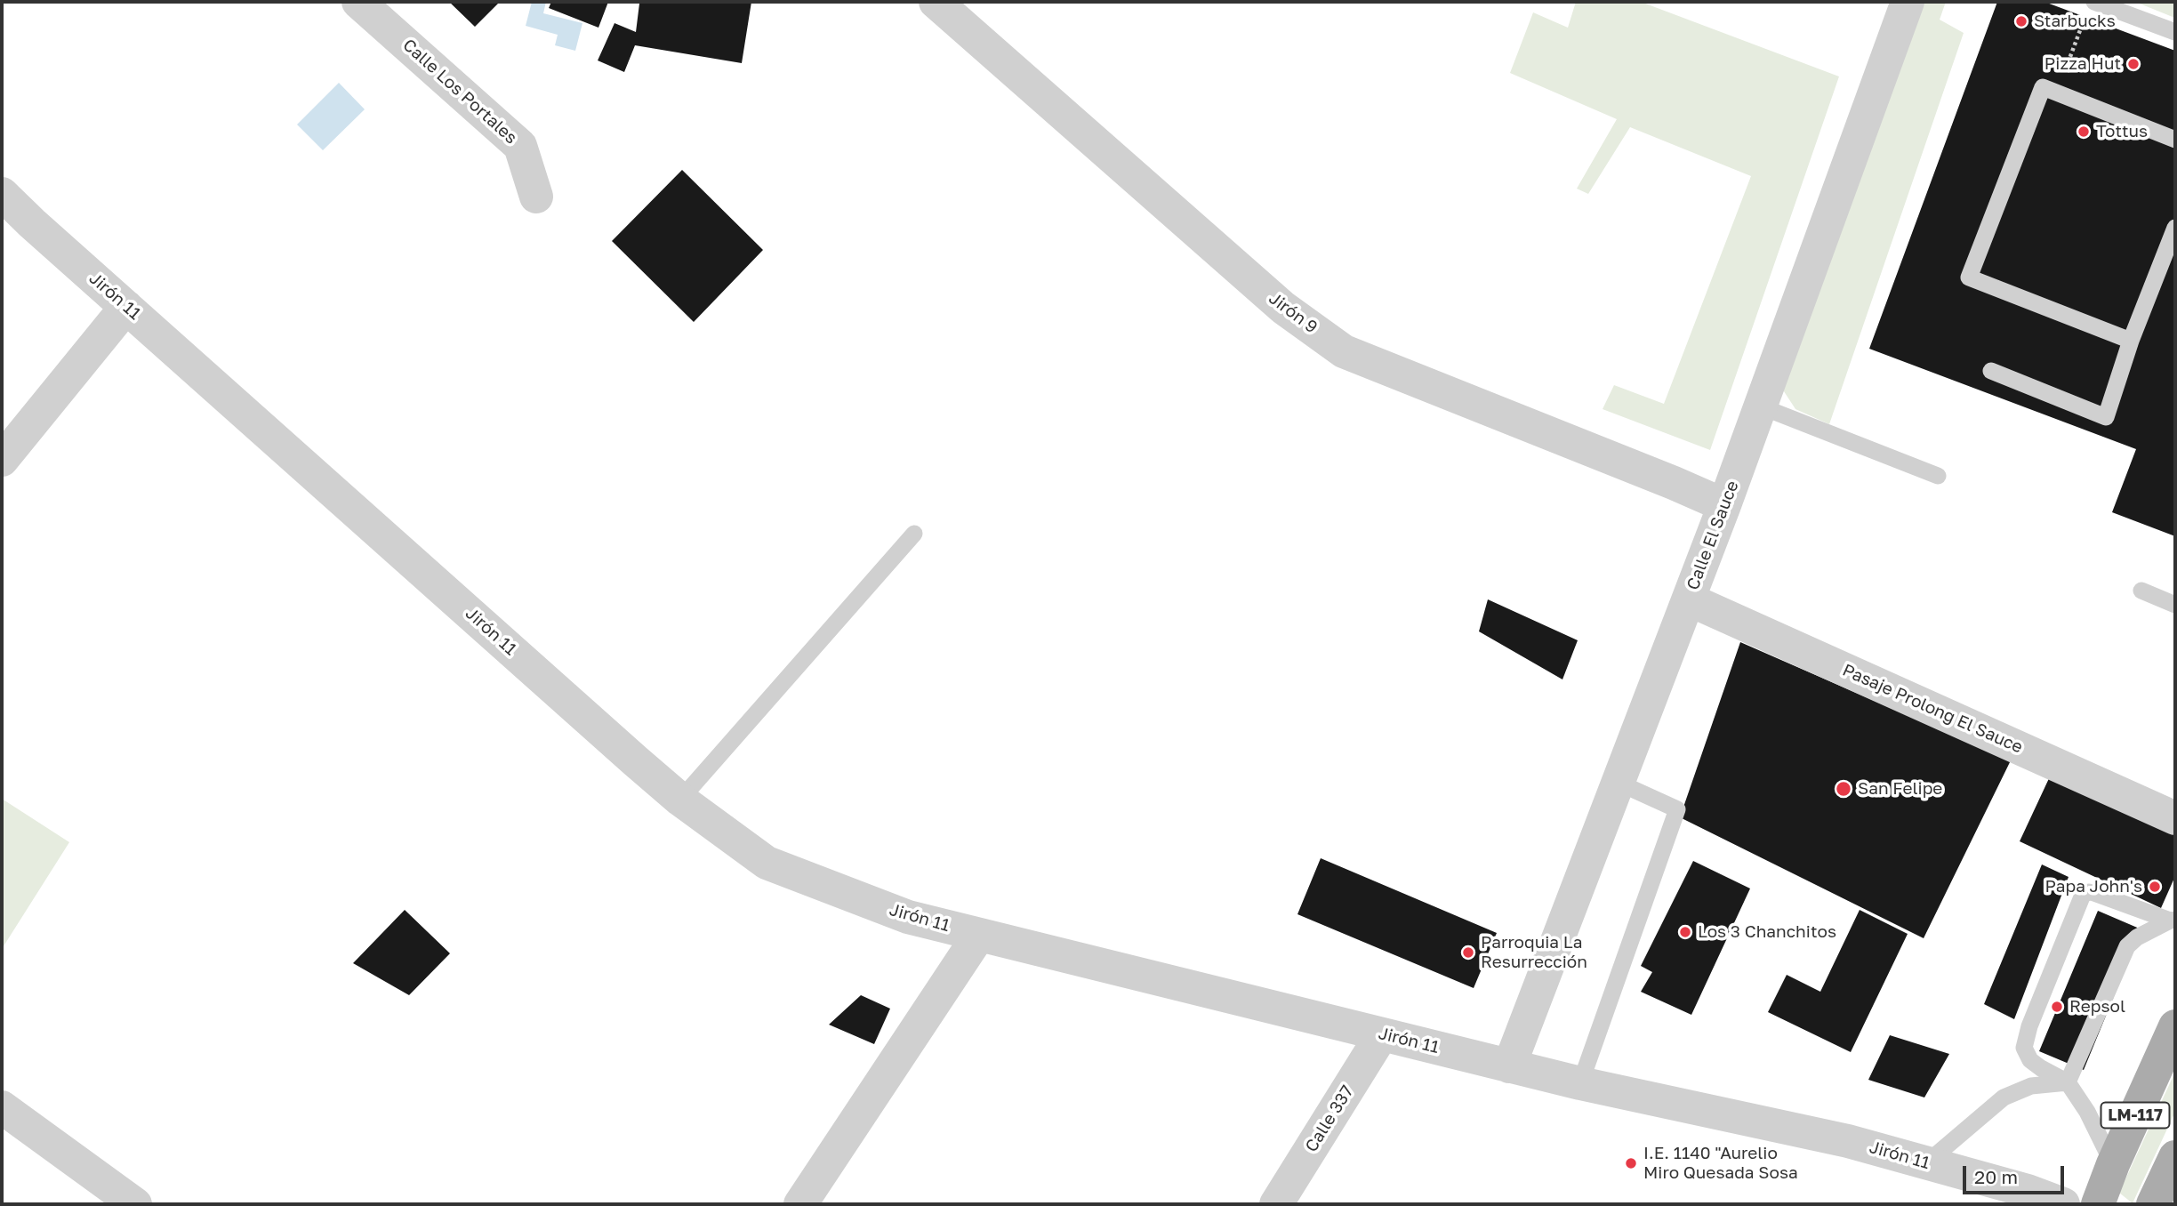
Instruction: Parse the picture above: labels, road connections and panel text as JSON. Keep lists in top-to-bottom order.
{
  "streets": {
    "main road": ["LM-117"],
    "street": [
      "Calle Los Portales",
      "Jirón 11",
      "Jirón 9",
      "Calle El Sauce",
      "Pasaje Prolong El Sauce",
      "Calle 337"
    ]
  },
  "crossings": [
    ["Jirón 11", "Calle El Sauce"],
    ["Jirón 11", "Calle 337"],
    ["Jirón 9", "Calle El Sauce"],
    ["Calle El Sauce", "Pasaje Prolong El Sauce"]
  ],
  "places": [
    "Starbucks",
    "Pizza Hut",
    "Tottus",
    "San Felipe",
    "Papa John's",
    "Los 3 Chanchitos",
    "Parroquia La Resurrección",
    "Repsol",
    "I.E. 1140 \"Aurelio Miro Quesada Sosa"
  ],
  "scale_bar": "20 m"
}
